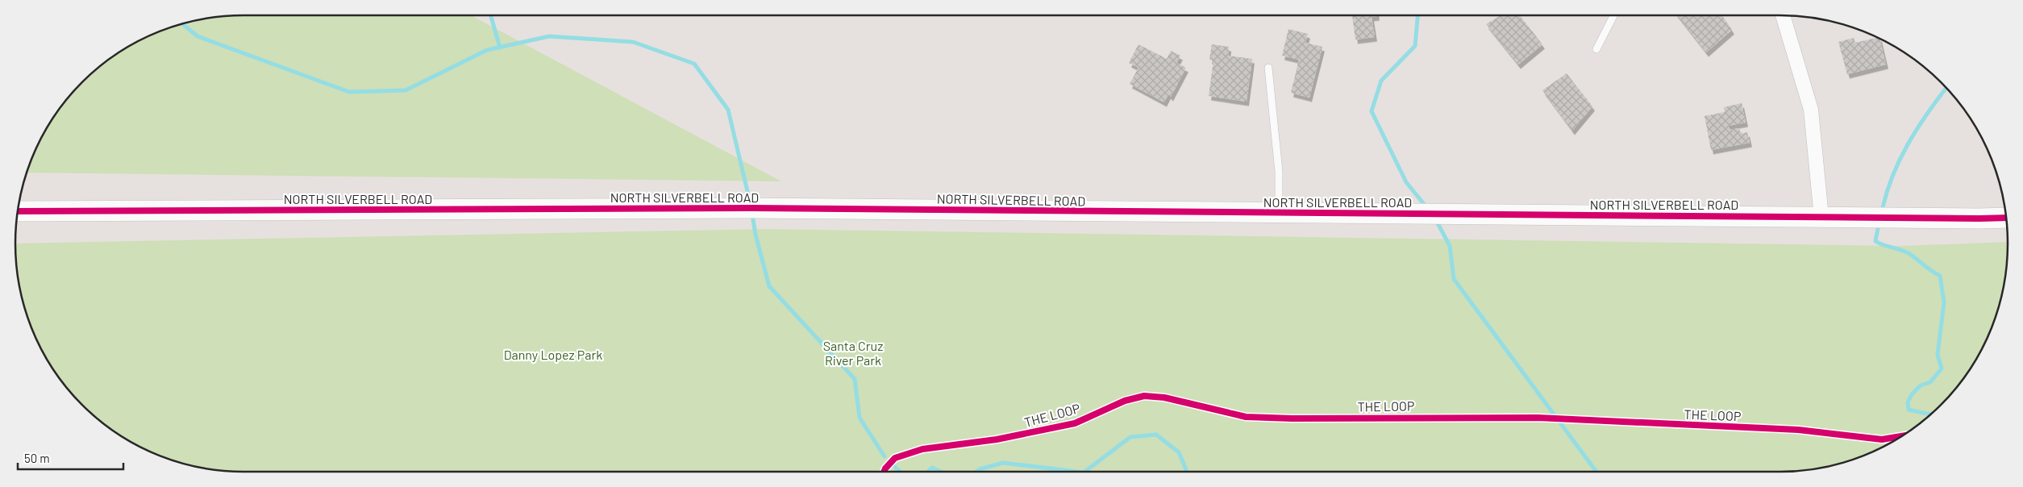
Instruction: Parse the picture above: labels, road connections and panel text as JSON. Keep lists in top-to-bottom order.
{
  "streets": {
    "main road": ["NORTH SILVERBELL ROAD"],
    "cycle path": ["THE LOOP"]
  },
  "parks": ["Santa Cruz River Park", "Danny Lopez Park"],
  "scale_bar": "50 m"
}
